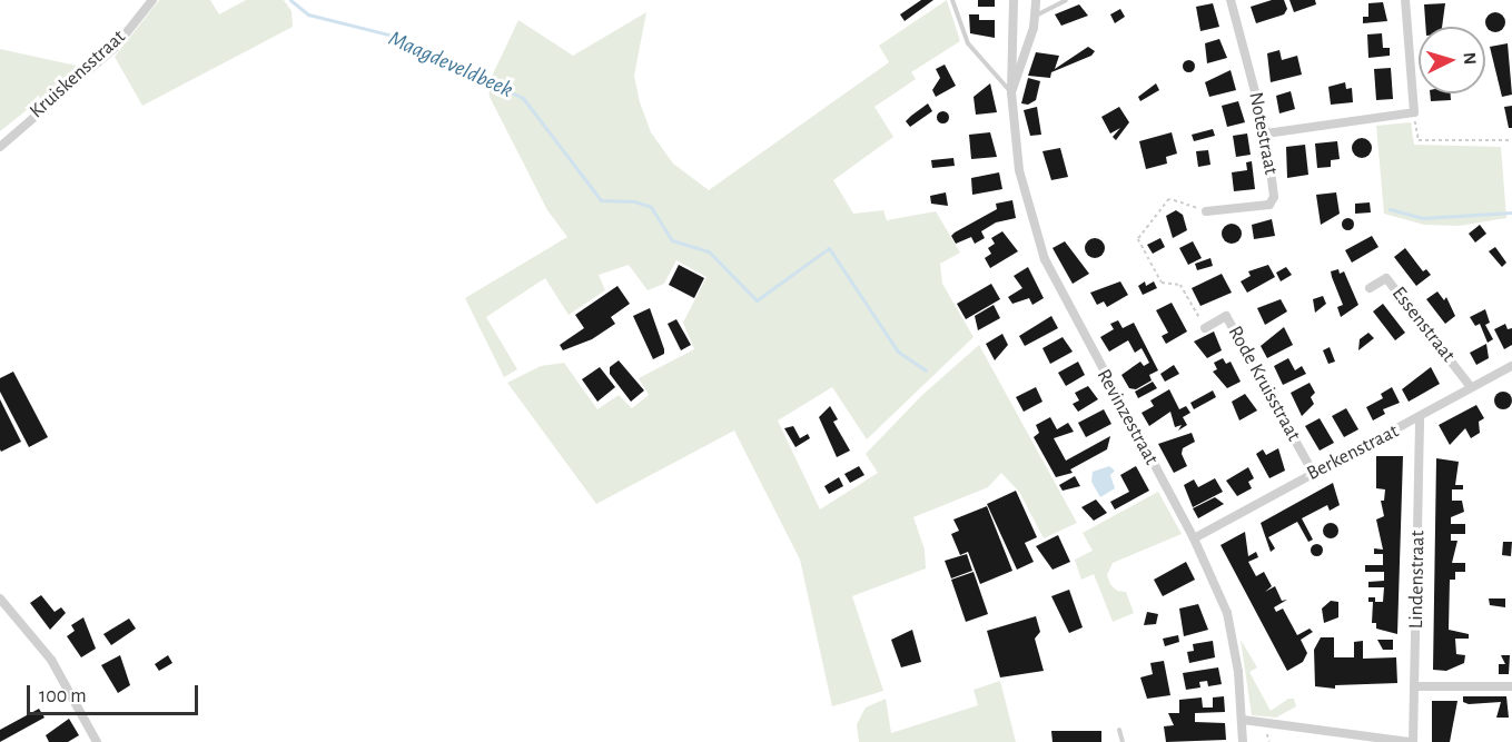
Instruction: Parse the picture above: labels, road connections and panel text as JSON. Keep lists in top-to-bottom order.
{
  "streets": {
    "street": [
      "Kruiskensstraat",
      "Notestraat",
      "Essenstraat",
      "Rode Kruisstraat",
      "Revinzestraat",
      "Berkenstraat",
      "Lindenstraat"
    ]
  },
  "crossings": [
    ["Essenstraat", "Berkenstraat"],
    ["Rode Kruisstraat", "Berkenstraat"],
    ["Revinzestraat", "Berkenstraat"],
    ["Berkenstraat", "Lindenstraat"]
  ],
  "water": ["Maagdeveldbeek"],
  "scale_bar": "100 m",
  "north": "right"
}
